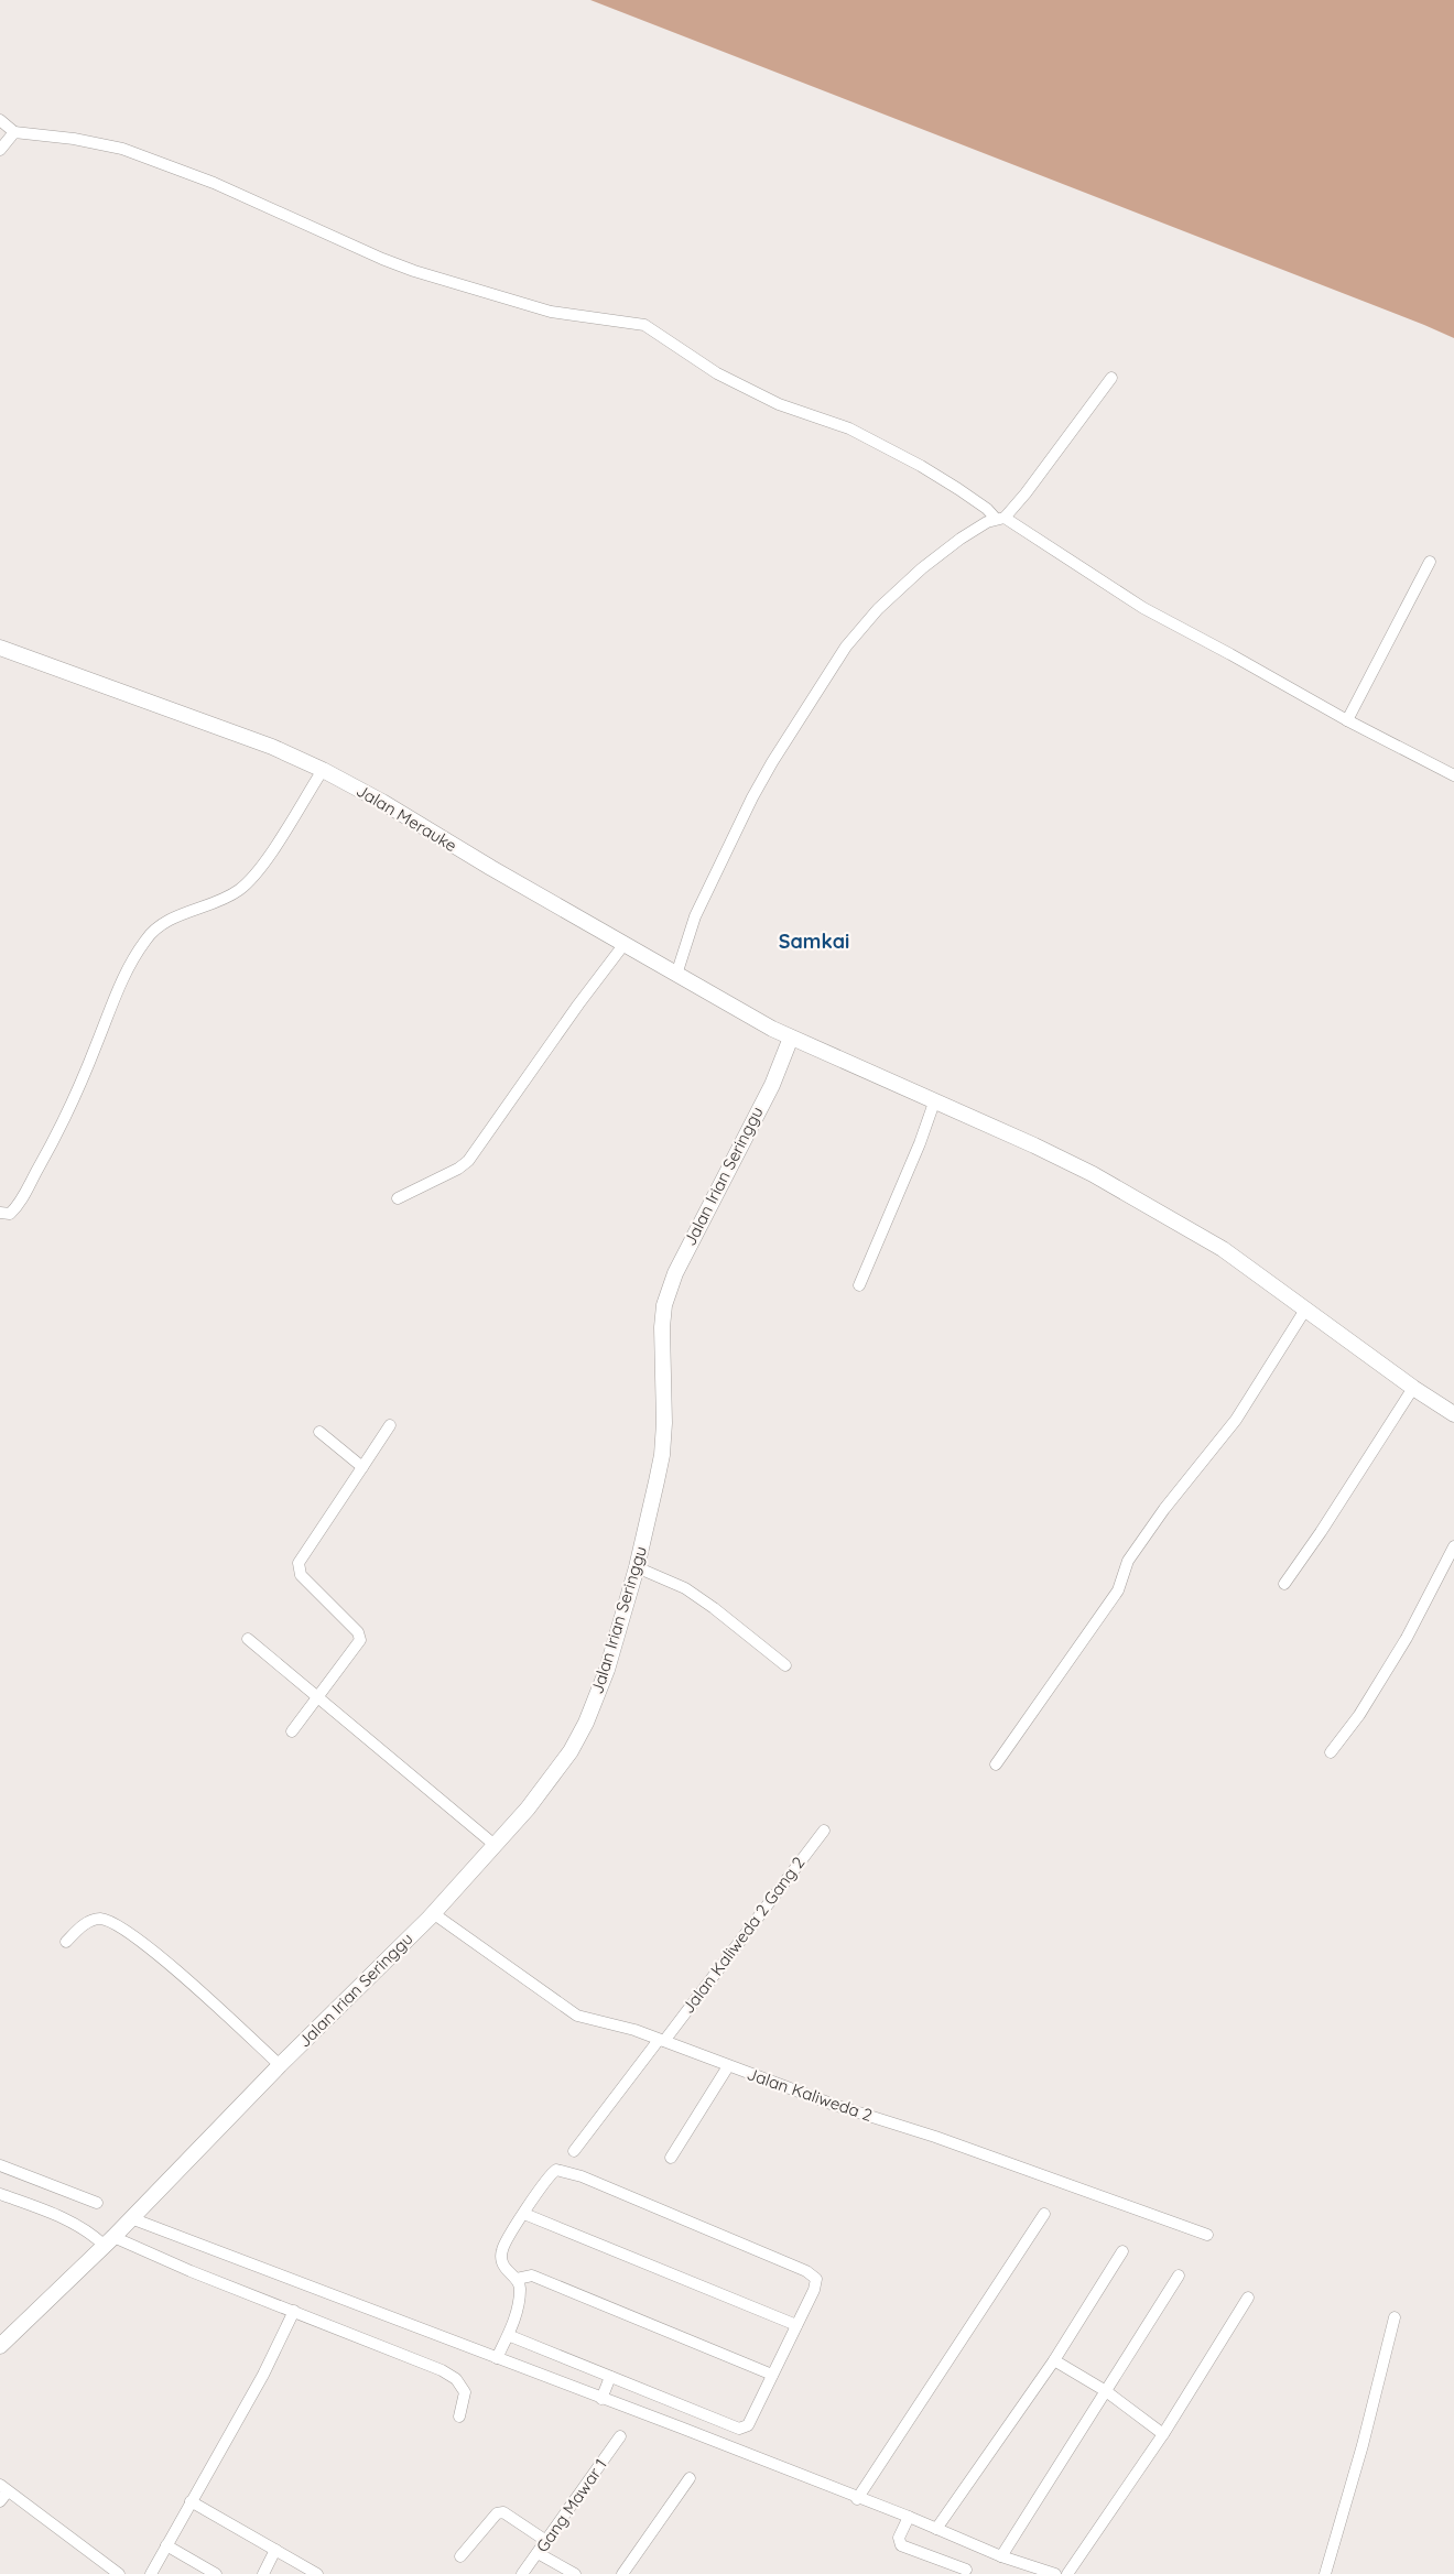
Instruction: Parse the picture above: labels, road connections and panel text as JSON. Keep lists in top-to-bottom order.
{
  "streets": {
    "street": [
      "Jalan Merauke",
      "Jalan Irian Seringgu",
      "Jalan Kaliweda 2 Gang 2",
      "Jalan Kaliweda 2",
      "Gang Mawar 1"
    ]
  },
  "crossings": [
    ["Jalan Merauke", "Jalan Irian Seringgu"],
    ["Jalan Irian Seringgu", "Jalan Kaliweda 2"],
    ["Jalan Kaliweda 2 Gang 2", "Jalan Kaliweda 2"]
  ],
  "districts": ["Samkai"]
}
